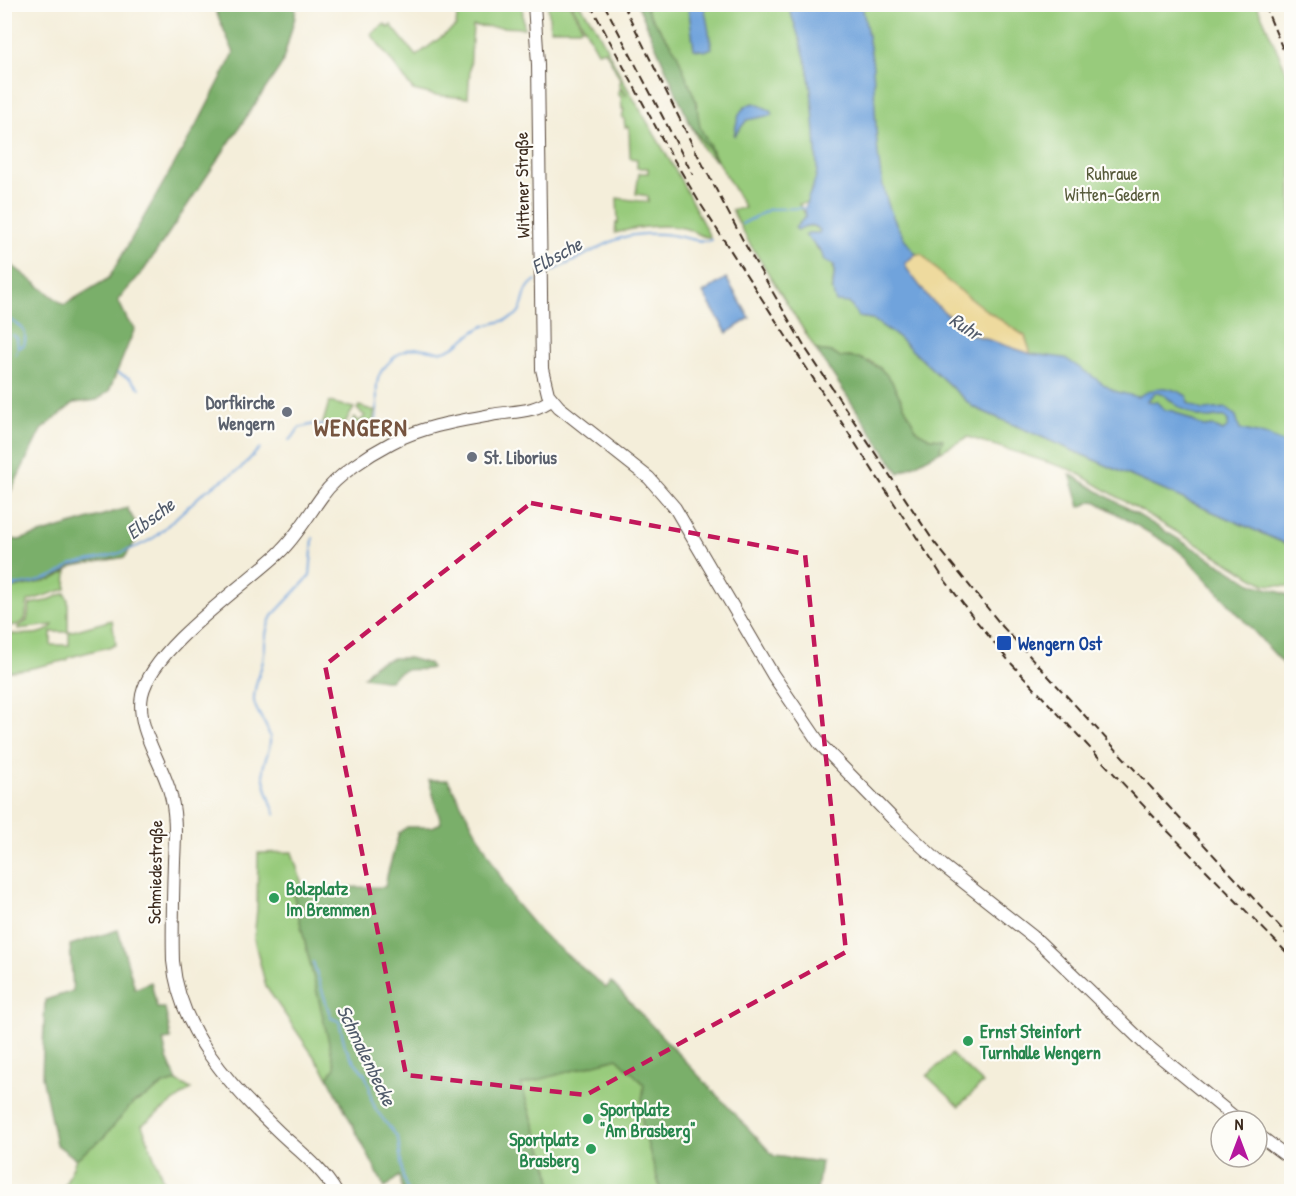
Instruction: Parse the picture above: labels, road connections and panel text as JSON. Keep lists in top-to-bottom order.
{
  "streets": {
    "main road": ["Wittener Straße", "Schmiedestraße"]
  },
  "crossings": [
    ["Wittener Straße", "Schmiedestraße"]
  ],
  "districts": ["WENGERN"],
  "water": ["Elbsche", "Ruhr", "Schmalenbecke"],
  "parks": ["Ruhraue Witten-Gedern"],
  "places": {
    "other": [
      "Dorfkirche Wengern",
      "St. Liborius",
      "Bolzplatz Im Bremmen",
      "Ernst Steinfort Turnhalle Wengern",
      "Sportplatz \"Am Brasberg\"",
      "Sportplatz Brasberg"
    ],
    "transit": ["Wengern Ost"]
  },
  "north": "top"
}
